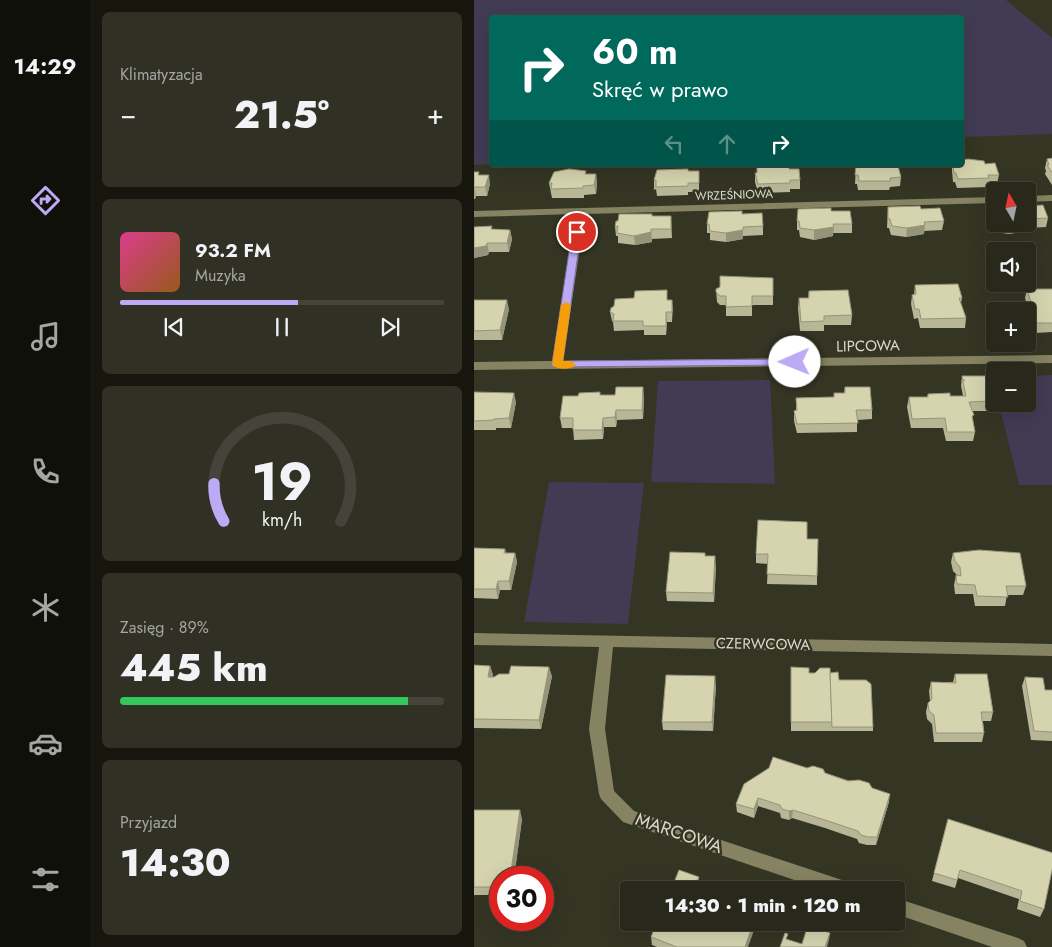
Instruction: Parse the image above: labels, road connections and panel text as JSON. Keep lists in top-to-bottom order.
{
  "streets": {
    "street": [
      "WRZEŚNIOWA",
      "LIPCOWA",
      "CZERWCOWA",
      "MARCOWA"
    ]
  },
  "crossings": [
    ["CZERWCOWA", "MARCOWA"]
  ],
  "north": "top",
  "page": {
    "tabs": "14:29",
    "tile": [
      "Klimatyzacja",
      ["Zasięg · 89%", "445 km"],
      ["Przyjazd", "14:30"]
    ],
    "turn": ["60 m", "Skręć w prawo"],
    "heat": ["−", "21.5°", "+"],
    "map_buttons": ["+", "−"],
    "song": ["93.2 FM", "Muzyka"],
    "limit": "30",
    "trip": "14:30 · 1 min · 120 m",
    "gauge": ["19", "km/h"]
  }
}
